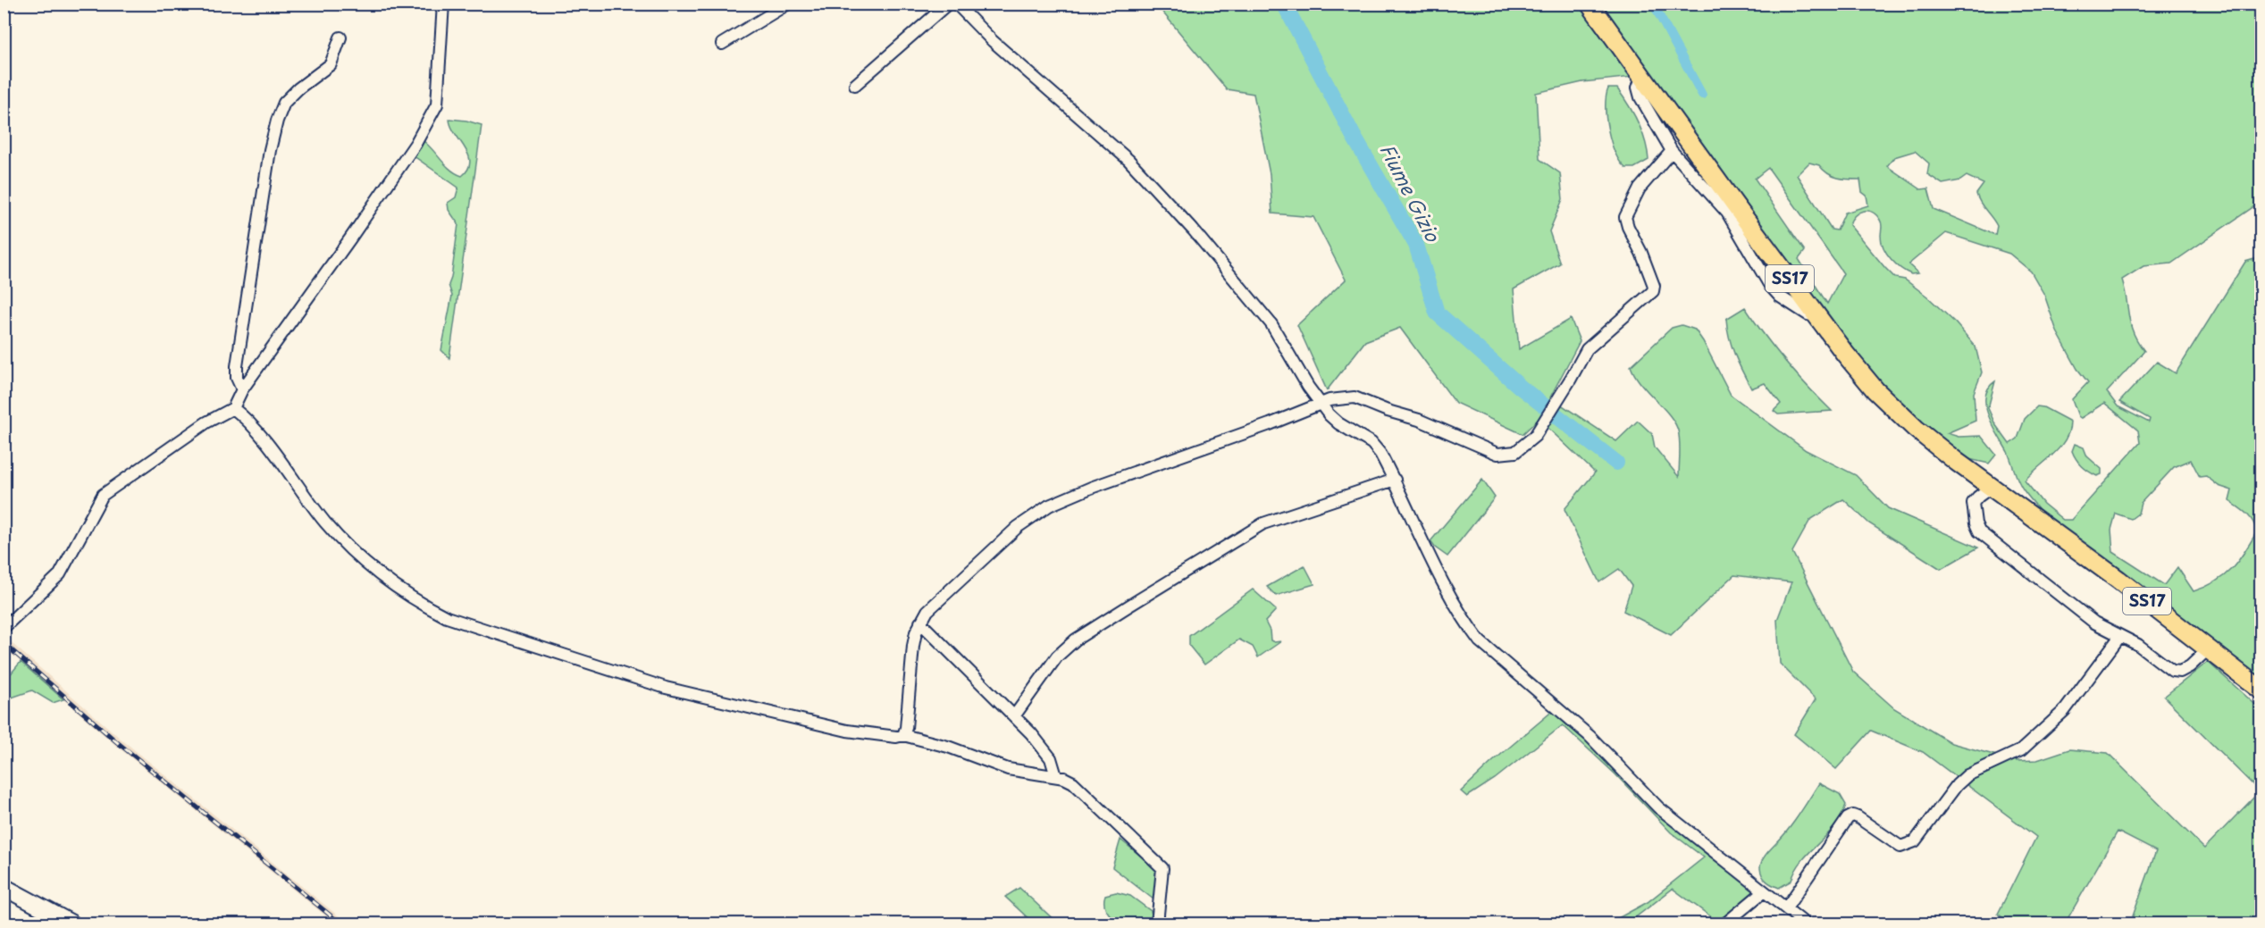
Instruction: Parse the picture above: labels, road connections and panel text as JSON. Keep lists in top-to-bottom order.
{
  "streets": {
    "main road": ["SS17"]
  },
  "water": ["Fiume Gizio"]
}
